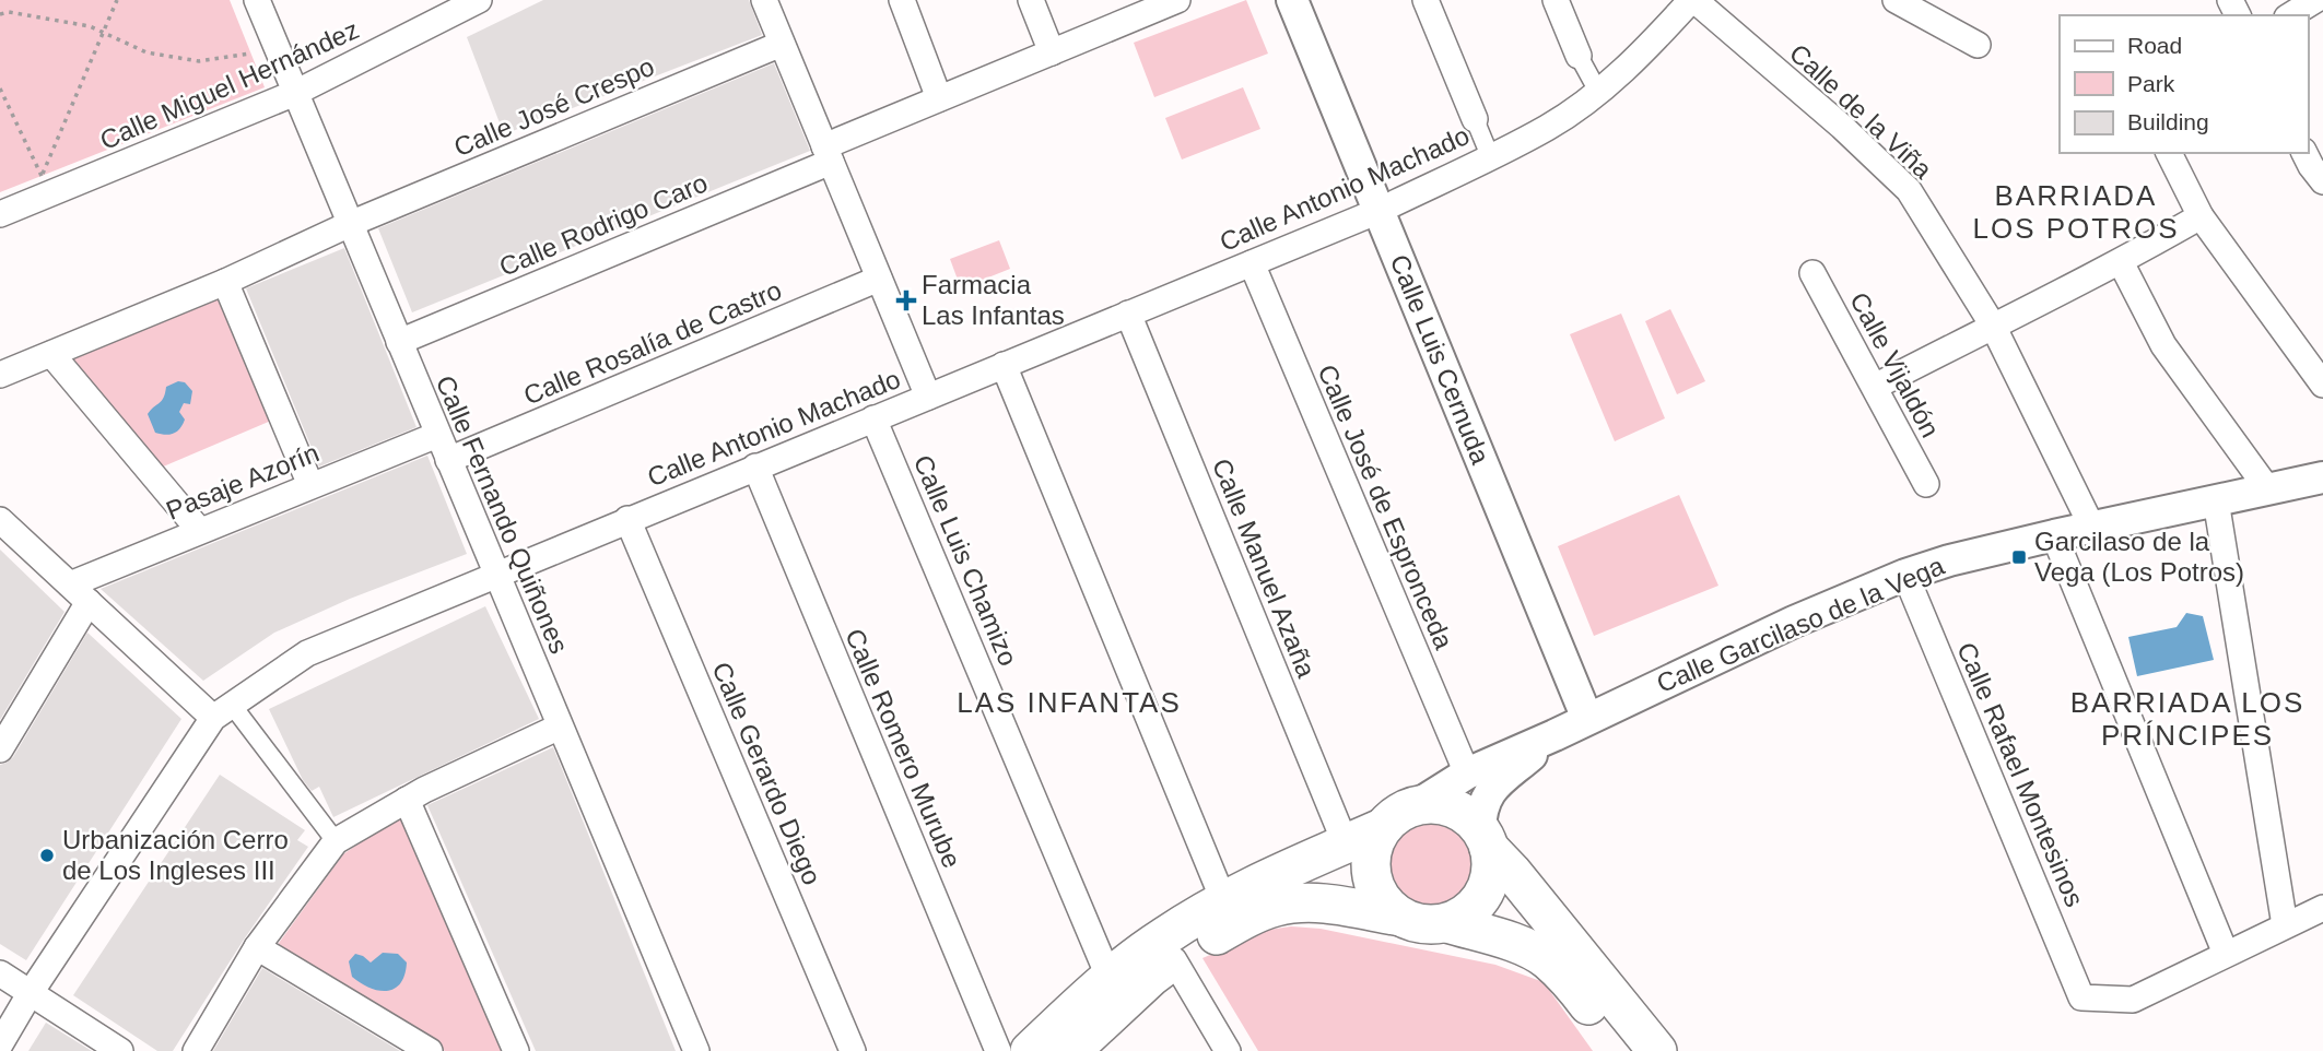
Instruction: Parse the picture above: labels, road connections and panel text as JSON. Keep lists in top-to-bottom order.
{
  "streets": {
    "street": [
      "Calle Miguel Hernández",
      "Calle José Crespo",
      "Calle de la Viña",
      "Calle Antonio Machado",
      "Calle Rodrigo Caro",
      "Calle Rosalía de Castro",
      "Calle Luis Cernuda",
      "Calle Vijaldón",
      "Pasaje Azorín",
      "Calle José de Espronceda",
      "Calle Fernando Quiñones",
      "Calle Luis Chamizo",
      "Calle Manuel Azaña",
      "Calle Garcilaso de la Vega",
      "Calle Romero Murube",
      "Calle Gerardo Diego",
      "Calle Rafael Montesinos"
    ]
  },
  "crossings": [
    ["Calle Miguel Hernández", "Calle Fernando Quiñones"],
    ["Calle José Crespo", "Calle Fernando Quiñones"],
    ["Calle de la Viña", "Calle Antonio Machado"],
    ["Calle de la Viña", "Calle Garcilaso de la Vega"],
    ["Calle Antonio Machado", "Calle Luis Cernuda"],
    ["Calle Antonio Machado", "Calle José de Espronceda"],
    ["Calle Antonio Machado", "Calle Fernando Quiñones"],
    ["Calle Antonio Machado", "Calle Luis Chamizo"],
    ["Calle Antonio Machado", "Calle Manuel Azaña"],
    ["Calle Antonio Machado", "Calle Romero Murube"],
    ["Calle Antonio Machado", "Calle Gerardo Diego"],
    ["Calle Rodrigo Caro", "Calle Fernando Quiñones"],
    ["Calle Rosalía de Castro", "Calle Fernando Quiñones"],
    ["Calle Luis Cernuda", "Calle Garcilaso de la Vega"],
    ["Pasaje Azorín", "Calle Fernando Quiñones"],
    ["Calle José de Espronceda", "Calle Garcilaso de la Vega"],
    ["Calle Garcilaso de la Vega", "Calle Rafael Montesinos"]
  ],
  "districts": ["BARRIADA LOS POTROS", "LAS INFANTAS", "BARRIADA LOS PRÍNCIPES"],
  "places": {
    "health": ["Farmacia Las Infantas"],
    "transit": ["Garcilaso de la Vega (Los Potros)"],
    "other": ["Urbanización Cerro de Los Ingleses III"]
  },
  "legend": ["Road", "Park", "Building"]
}
